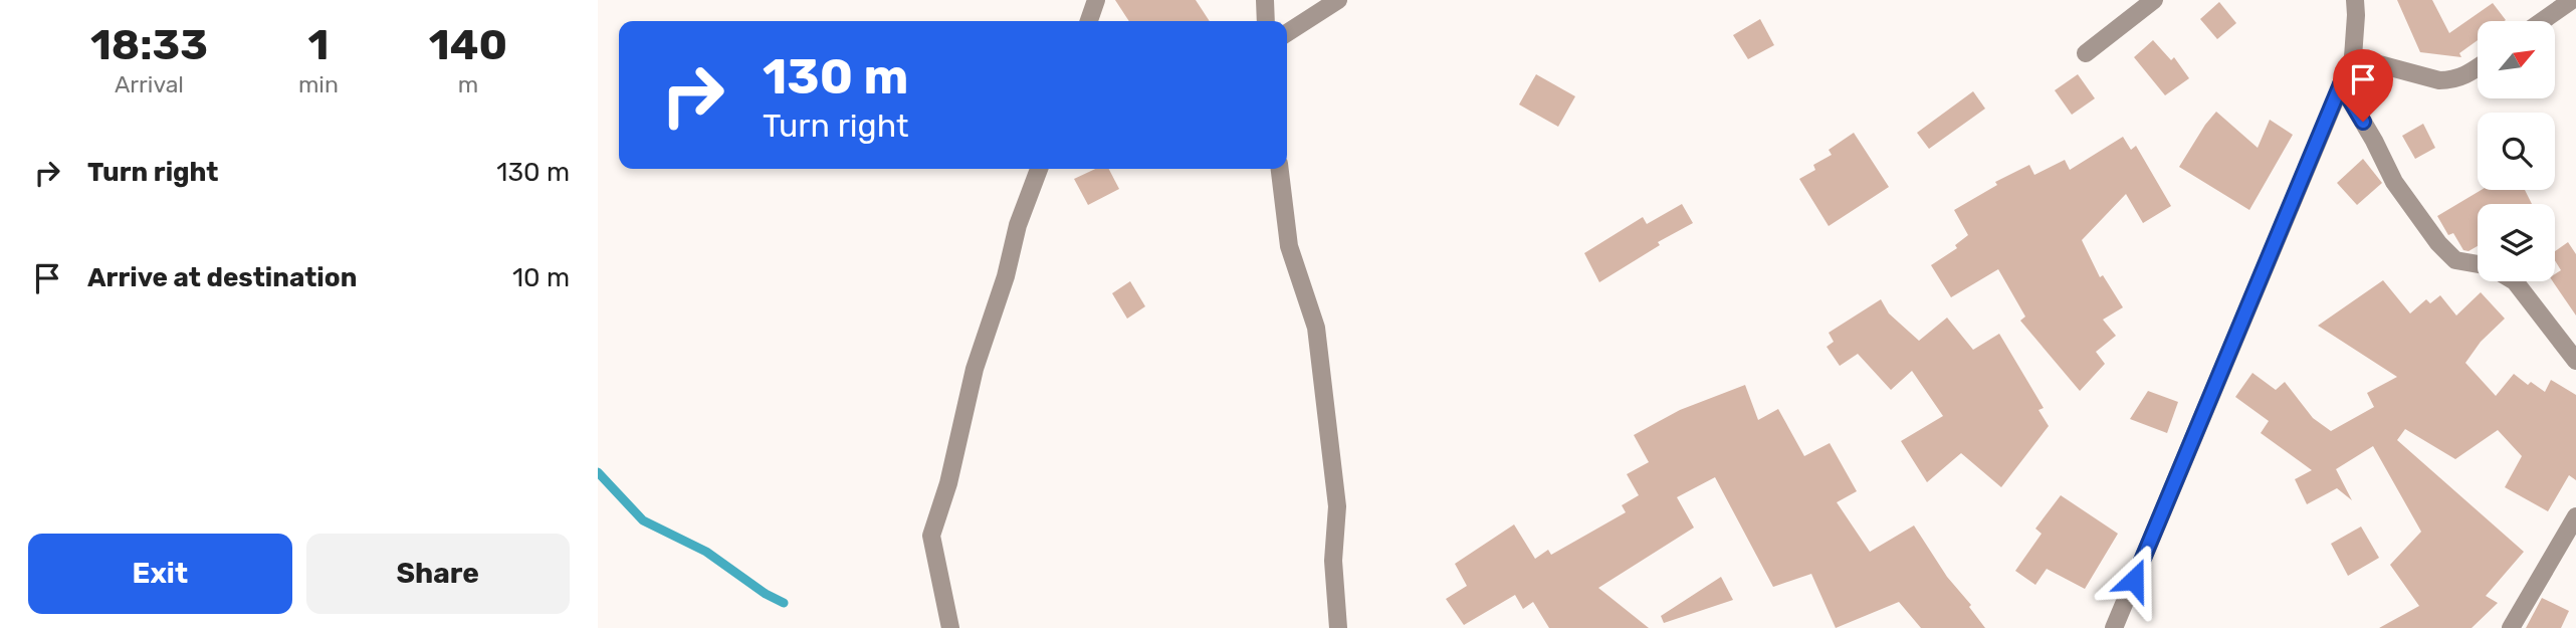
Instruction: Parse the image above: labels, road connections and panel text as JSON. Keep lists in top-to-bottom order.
{
  "north": "top right",
  "page": {
    "eta": [
      "18:33",
      "Arrival",
      "1",
      "min",
      "140",
      "m"
    ],
    "turn": ["130 m", "Turn right"],
    "list": [
      {
        "name": "Turn right",
        "value": "130 m"
      },
      {
        "name": "Arrive at destination",
        "value": "10 m"
      }
    ],
    "buttons": ["Exit", "Share"]
  }
}
